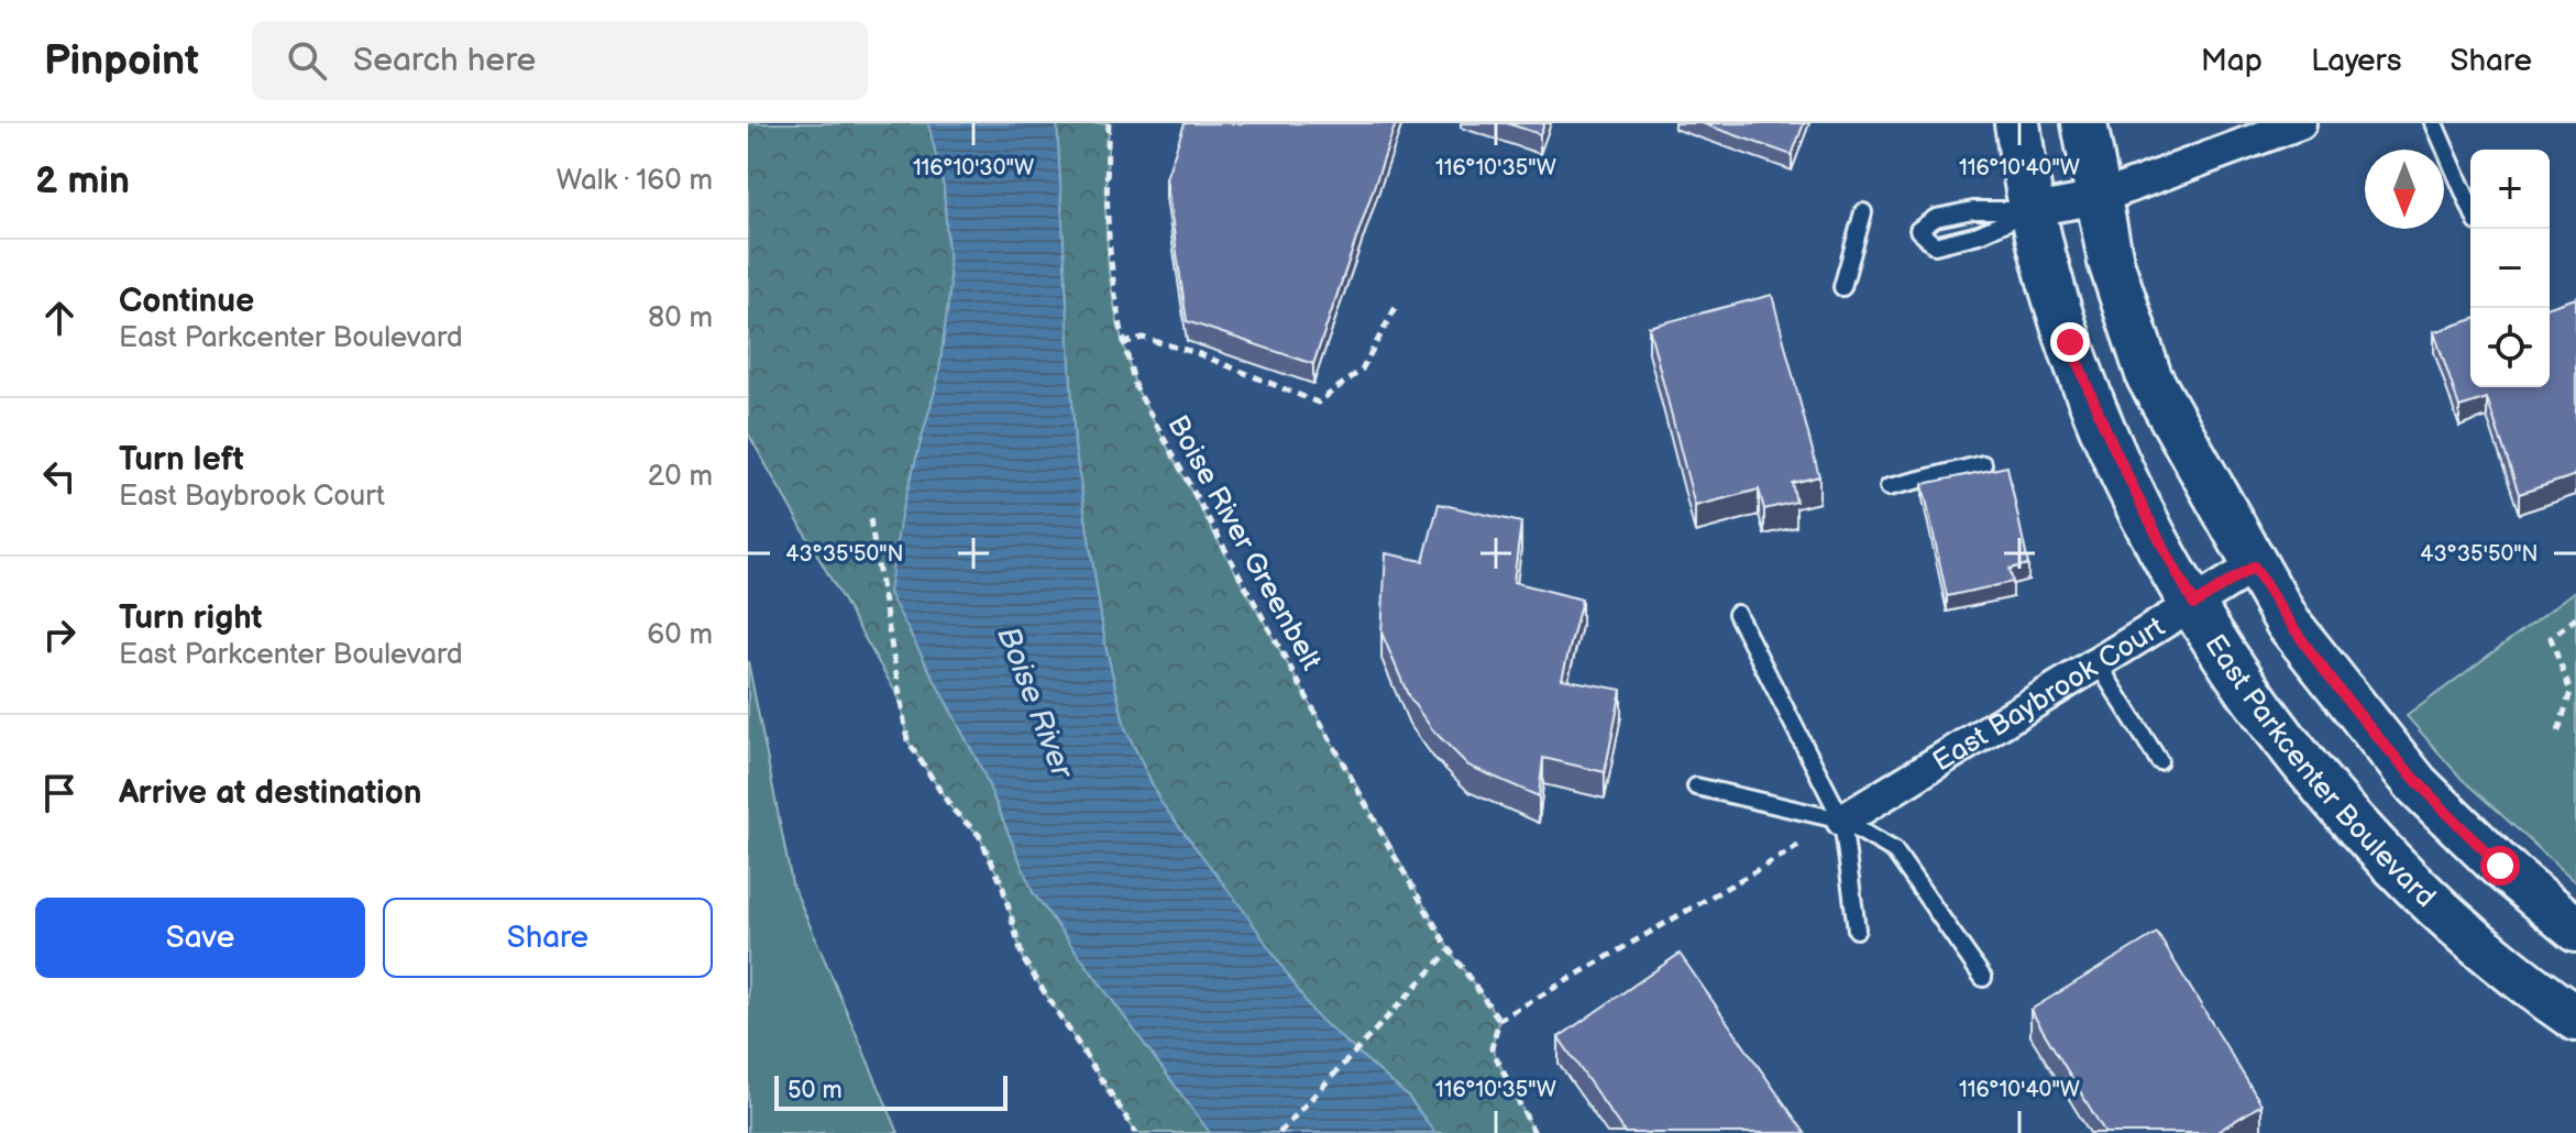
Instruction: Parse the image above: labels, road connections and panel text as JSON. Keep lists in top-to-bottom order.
{
  "streets": {
    "main road": ["East Parkcenter Boulevard"],
    "street": ["East Baybrook Court"],
    "path": ["Boise River Greenbelt"]
  },
  "crossings": [
    ["East Baybrook Court", "East Parkcenter Boulevard"]
  ],
  "water": ["Boise River"],
  "scale_bar": "50 m",
  "north": "bottom",
  "page": {
    "header": "Pinpoint",
    "search": "Search here",
    "nav": ["Map", "Layers", "Share"],
    "heading": ["2 min", "Walk · 160 m"],
    "map_buttons": ["+", "−"],
    "list": [
      ["Continue", "East Parkcenter Boulevard", "80 m"],
      ["Turn left", "East Baybrook Court", "20 m"],
      ["Turn right", "East Parkcenter Boulevard", "60 m"],
      "Arrive at destination"
    ],
    "buttons": ["Save", "Share"],
    "scale": "50 m"
  },
  "coordinates": [
    "116°10'30\"W",
    "116°10'35\"W",
    "116°10'40\"W",
    "43°35'50\"N"
  ]
}
